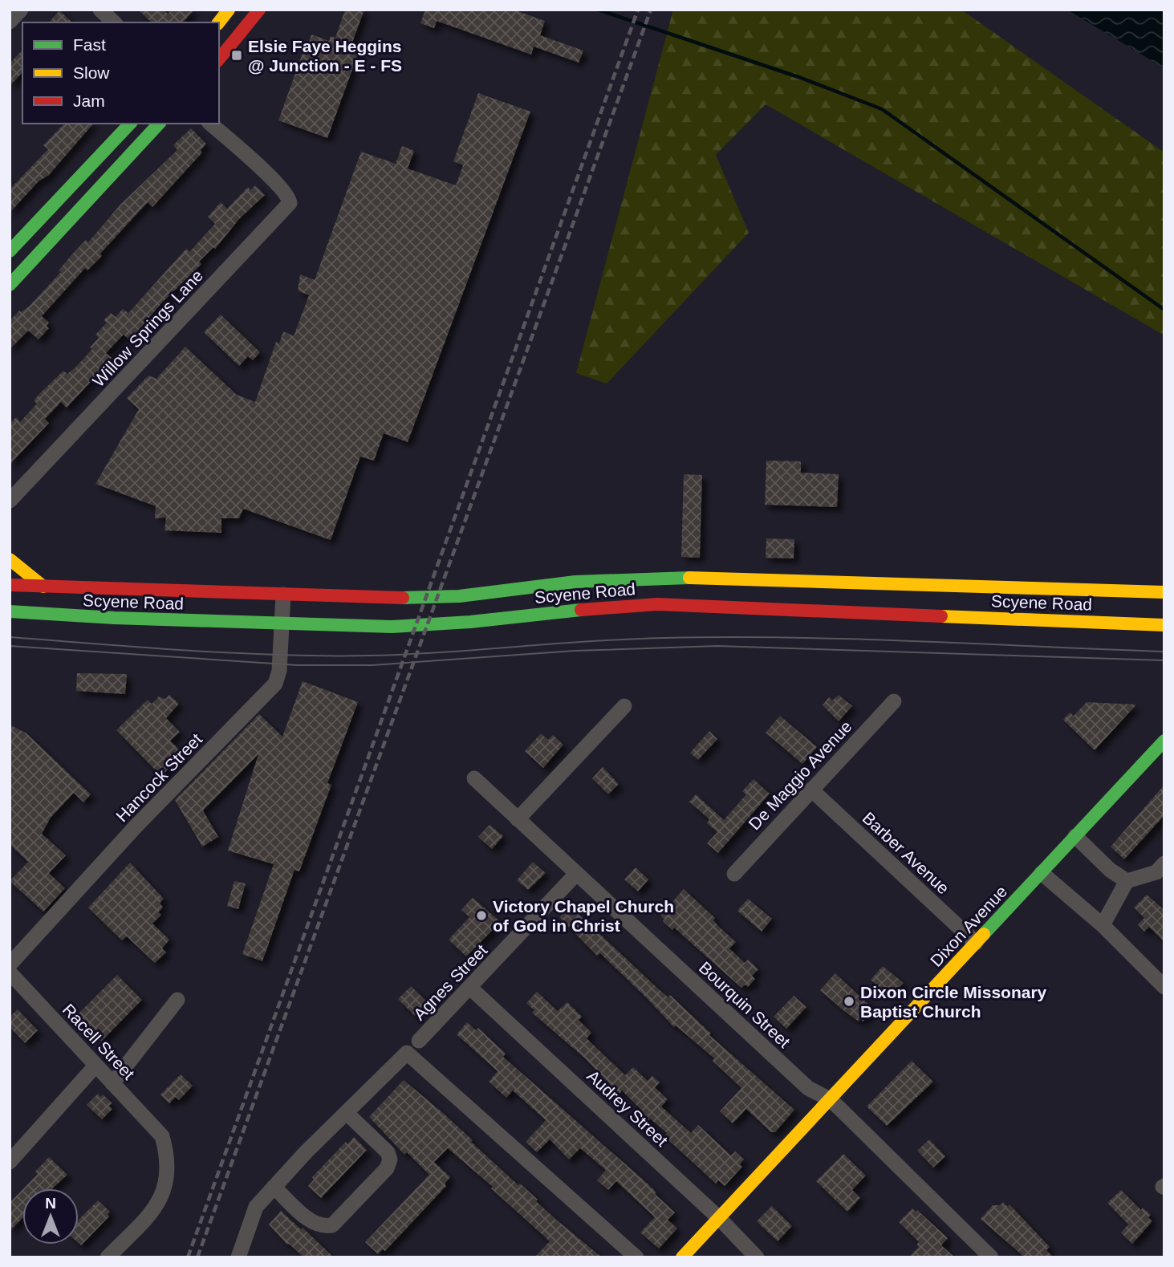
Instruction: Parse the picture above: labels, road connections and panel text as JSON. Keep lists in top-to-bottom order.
{
  "streets": {
    "main road": ["Scyene Road", "Dixon Avenue"],
    "street": [
      "Willow Springs Lane",
      "De Maggio Avenue",
      "Hancock Street",
      "Barber Avenue",
      "Agnes Street",
      "Bourquin Street",
      "Racell Street",
      "Audrey Street"
    ]
  },
  "crossings": [
    ["Scyene Road", "Hancock Street"],
    ["De Maggio Avenue", "Barber Avenue"],
    ["Barber Avenue", "Dixon Avenue"],
    ["Dixon Avenue", "Bourquin Street"],
    ["Dixon Avenue", "Audrey Street"],
    ["Agnes Street", "Bourquin Street"],
    ["Agnes Street", "Audrey Street"]
  ],
  "places": {
    "transit": ["Elsie Faye Heggins @ Junction - E - FS"],
    "other": ["Victory Chapel Church of God in Christ", "Dixon Circle Missonary Baptist Church"]
  },
  "legend": ["Fast", "Slow", "Jam"],
  "north": "top"
}
